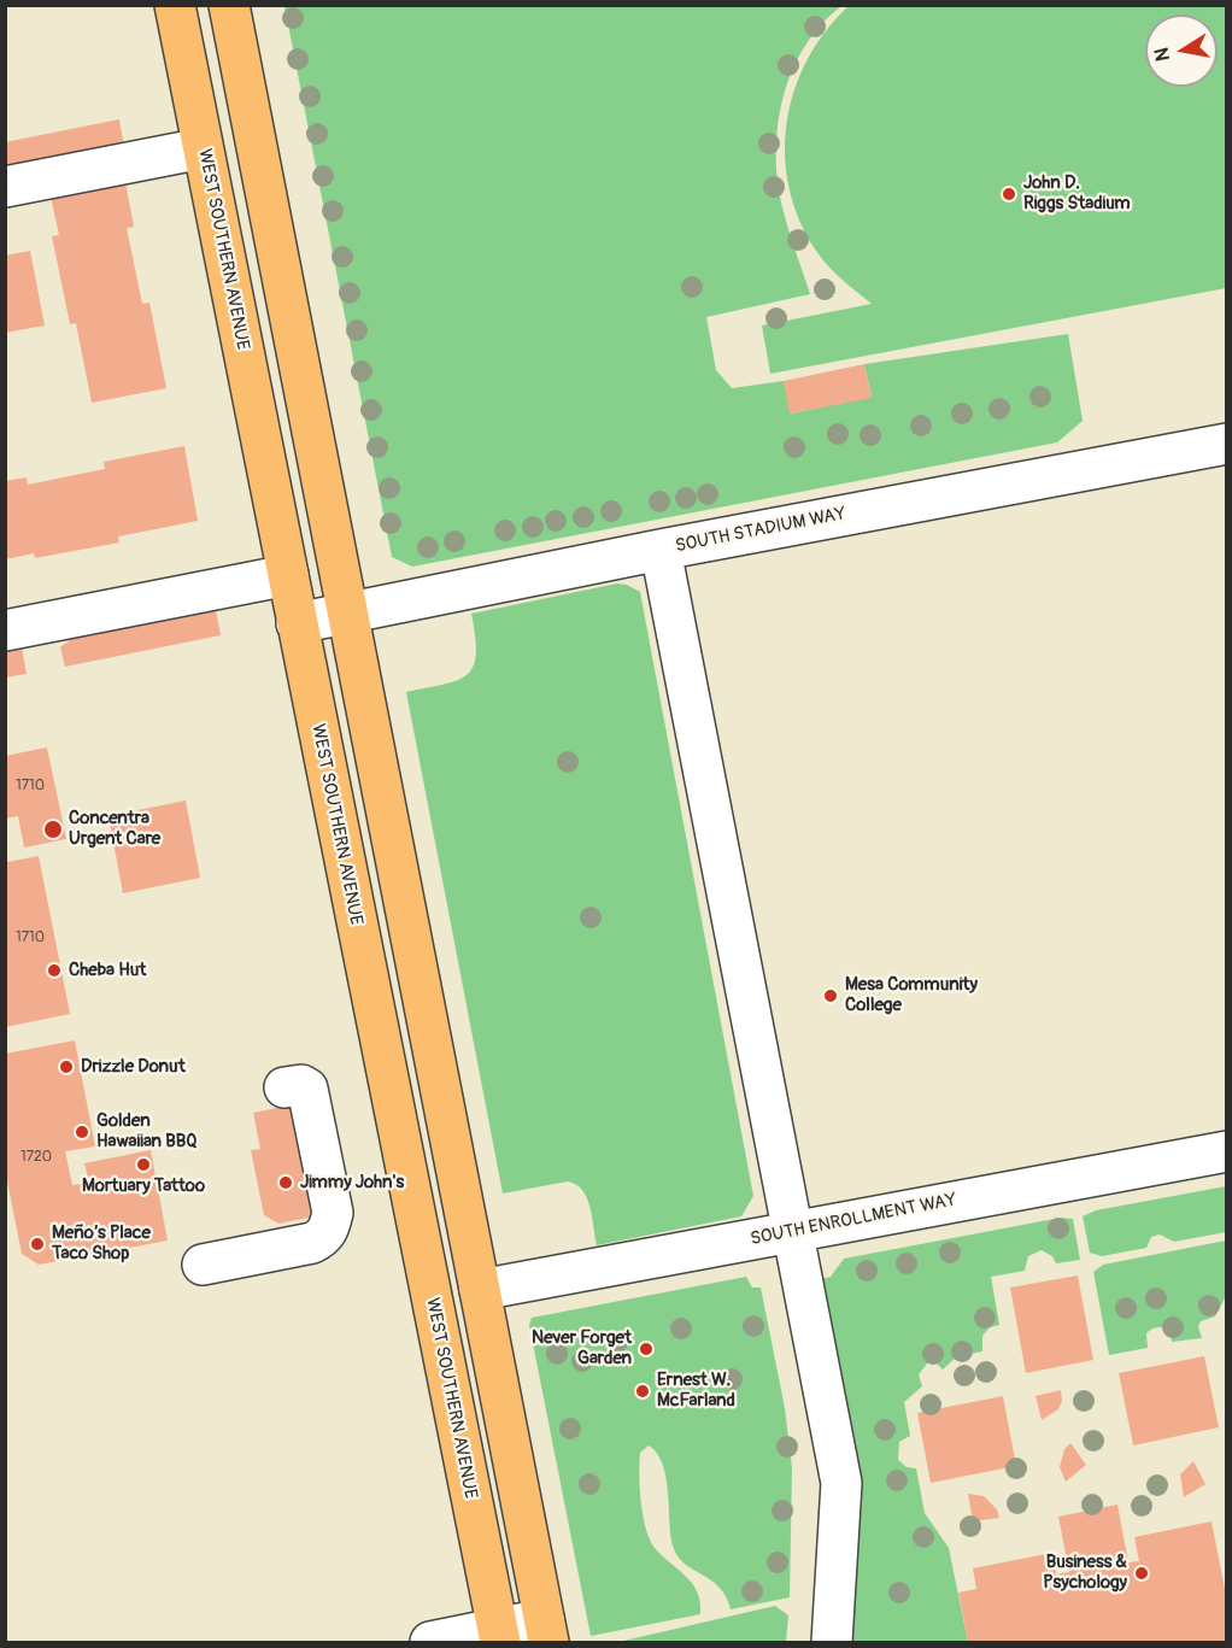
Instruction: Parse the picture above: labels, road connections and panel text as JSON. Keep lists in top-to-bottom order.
{
  "streets": {
    "main road": ["WEST SOUTHERN AVENUE"],
    "street": ["SOUTH STADIUM WAY", "SOUTH ENROLLMENT WAY"]
  },
  "crossings": [
    ["WEST SOUTHERN AVENUE", "SOUTH STADIUM WAY"]
  ],
  "places": [
    "John D. Riggs Stadium",
    "Concentra Urgent Care",
    "Cheba Hut",
    "Mesa Community College",
    "Drizzle Donut",
    "Golden Hawaiian BBQ",
    "Mortuary Tattoo",
    "Jimmy John's",
    "Meño’s Place Taco Shop",
    "Never Forget Garden",
    "Ernest W. McFarland",
    "Business & Psychology"
  ],
  "house_numbers": ["1710", "1710", "1720"],
  "north": "left"
}
